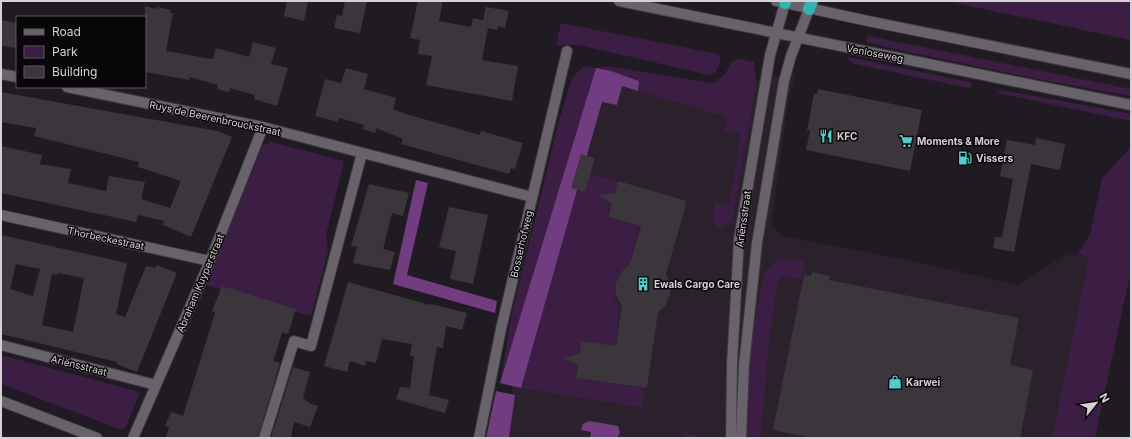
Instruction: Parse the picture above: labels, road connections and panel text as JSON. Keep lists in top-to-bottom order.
{
  "streets": {
    "street": [
      "Venloseweg",
      "Ruys de Beerenbrouckstraat",
      "Ariënsstraat",
      "Thorbeckestraat",
      "Bosserhofweg",
      "Abraham Kuyperstraat"
    ]
  },
  "crossings": [
    ["Venloseweg", "Ariënsstraat"],
    ["Ruys de Beerenbrouckstraat", "Bosserhofweg"],
    ["Ruys de Beerenbrouckstraat", "Abraham Kuyperstraat"],
    ["Ariënsstraat", "Abraham Kuyperstraat"],
    ["Thorbeckestraat", "Abraham Kuyperstraat"]
  ],
  "places": {
    "restaurant": ["KFC"],
    "supermarket": ["Moments & More"],
    "fuel station": ["Vissers"],
    "building": ["Ewals Cargo Care"],
    "shop": ["Karwei"]
  },
  "legend": ["Road", "Park", "Building"],
  "north": "top right"
}
